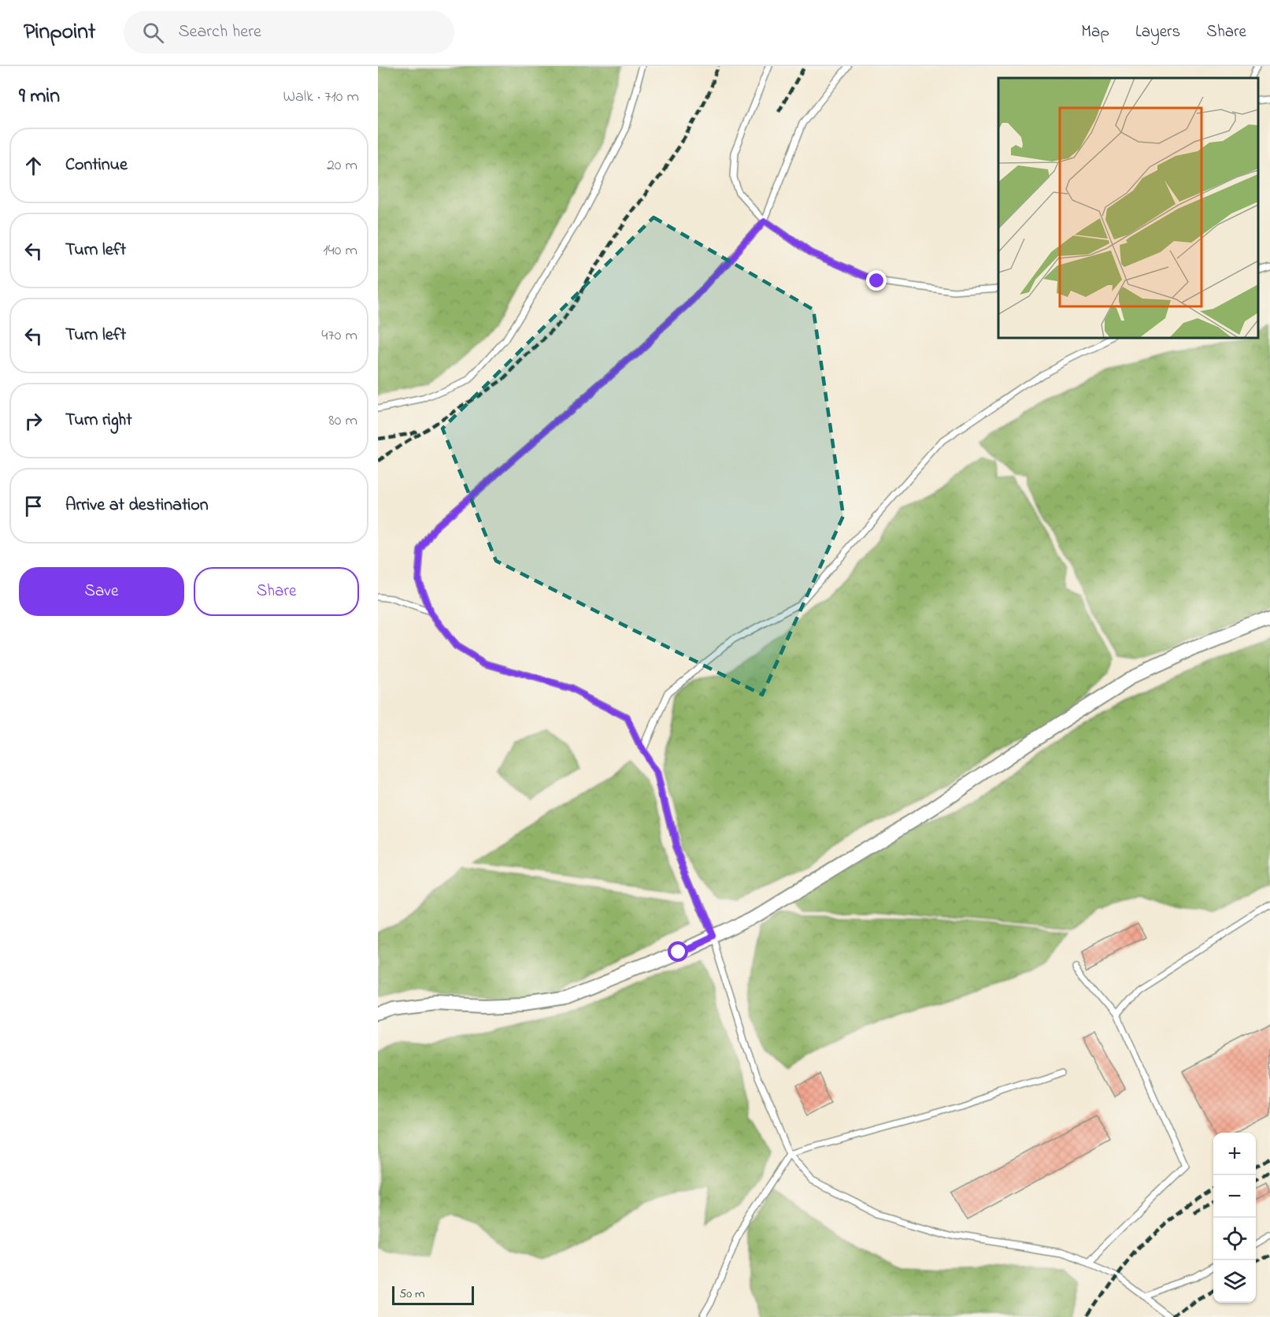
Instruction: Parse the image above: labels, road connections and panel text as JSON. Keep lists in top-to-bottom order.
{
  "scale_bar": "50 m",
  "page": {
    "header": "Pinpoint",
    "search": "Search here",
    "nav": ["Map", "Layers", "Share"],
    "heading": ["9 min", "Walk · 710 m"],
    "list": [
      ["Continue", "20 m"],
      ["Turn left", "140 m"],
      ["Turn left", "470 m"],
      ["Turn right", "80 m"],
      "Arrive at destination"
    ],
    "buttons": ["Save", "Share"],
    "map_buttons": ["+", "−"],
    "scale": "50 m"
  }
}
